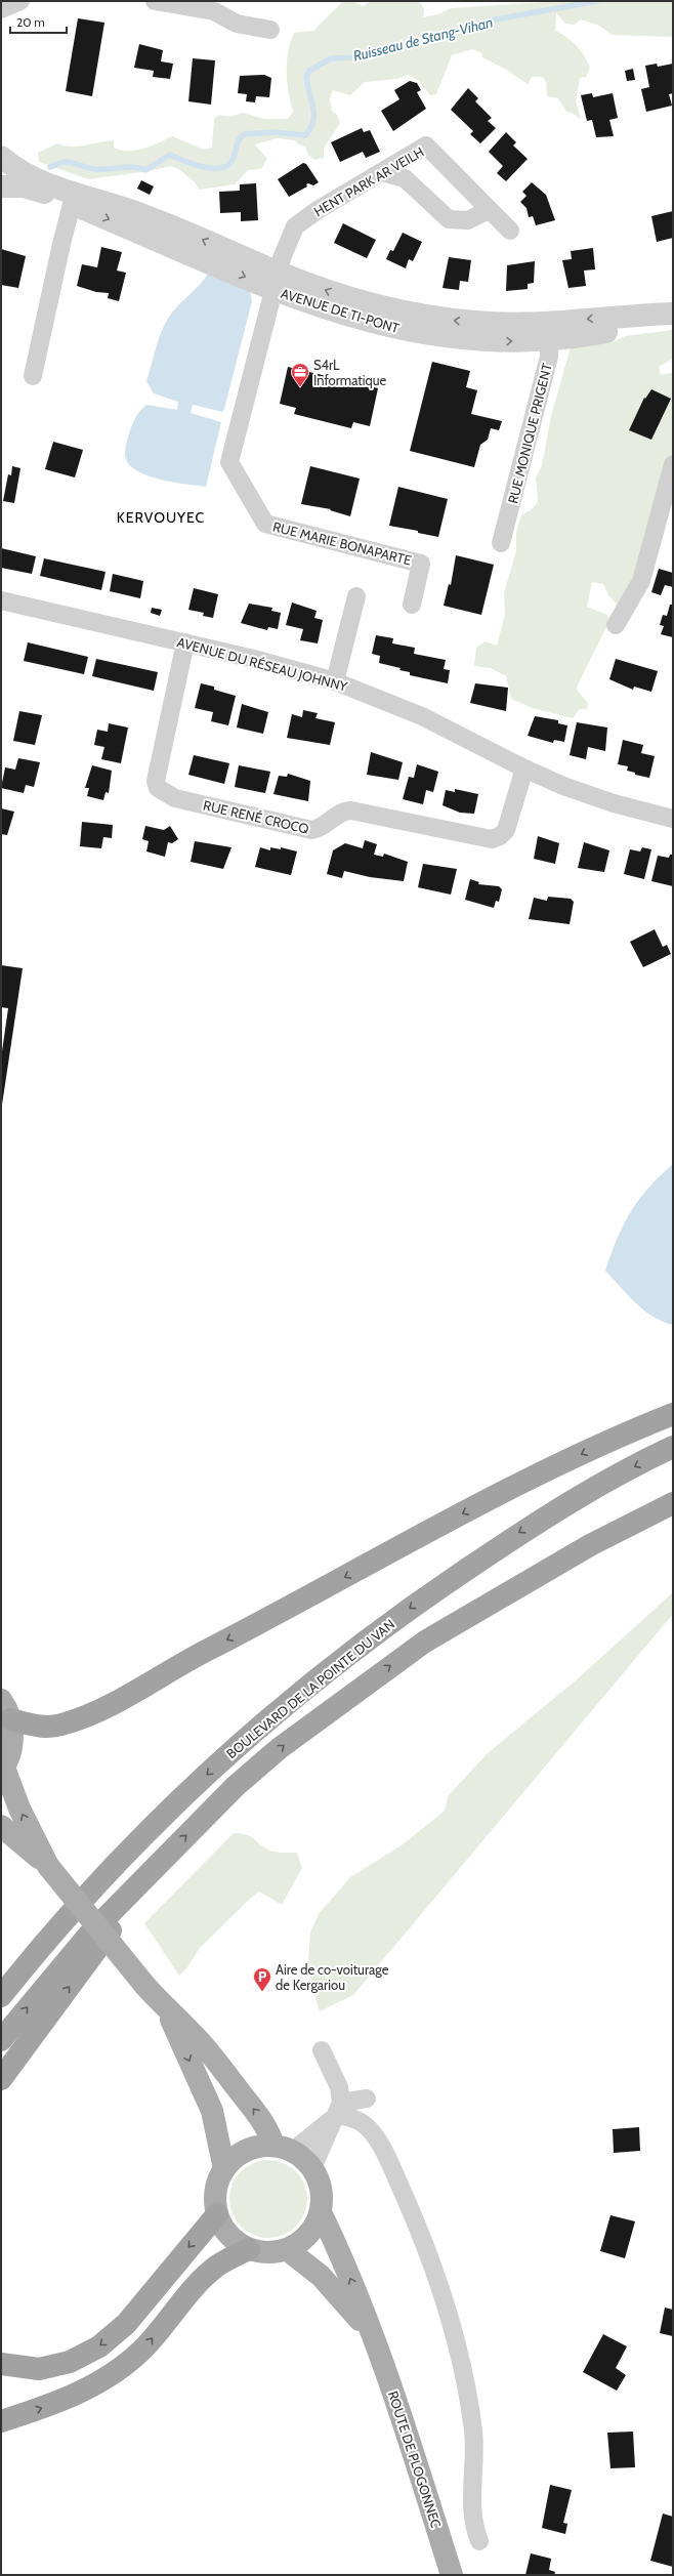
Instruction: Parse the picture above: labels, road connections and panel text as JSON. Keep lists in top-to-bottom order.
{
  "streets": {
    "highway": ["BOULEVARD DE LA POINTE DU VAN"],
    "main road": ["ROUTE DE PLOGONNEC"],
    "street": [
      "HENT PARK AR VEILH",
      "AVENUE DE TI-PONT",
      "RUE MONIQUE PRIGENT",
      "RUE MARIE BONAPARTE",
      "AVENUE DU RÉSEAU JOHNNY",
      "RUE RENÉ CROCQ"
    ]
  },
  "crossings": [
    ["HENT PARK AR VEILH", "AVENUE DE TI-PONT"],
    ["HENT PARK AR VEILH", "RUE MARIE BONAPARTE"],
    ["AVENUE DE TI-PONT", "RUE MONIQUE PRIGENT"],
    ["AVENUE DE TI-PONT", "RUE MARIE BONAPARTE"],
    ["AVENUE DU RÉSEAU JOHNNY", "RUE RENÉ CROCQ"]
  ],
  "districts": ["KERVOUYEC"],
  "water": ["Ruisseau de Stang-Vihan"],
  "places": {
    "office": ["S4rL Informatique"],
    "parking": ["Aire de co-voiturage de Kergariou"]
  },
  "scale_bar": "20 m"
}
